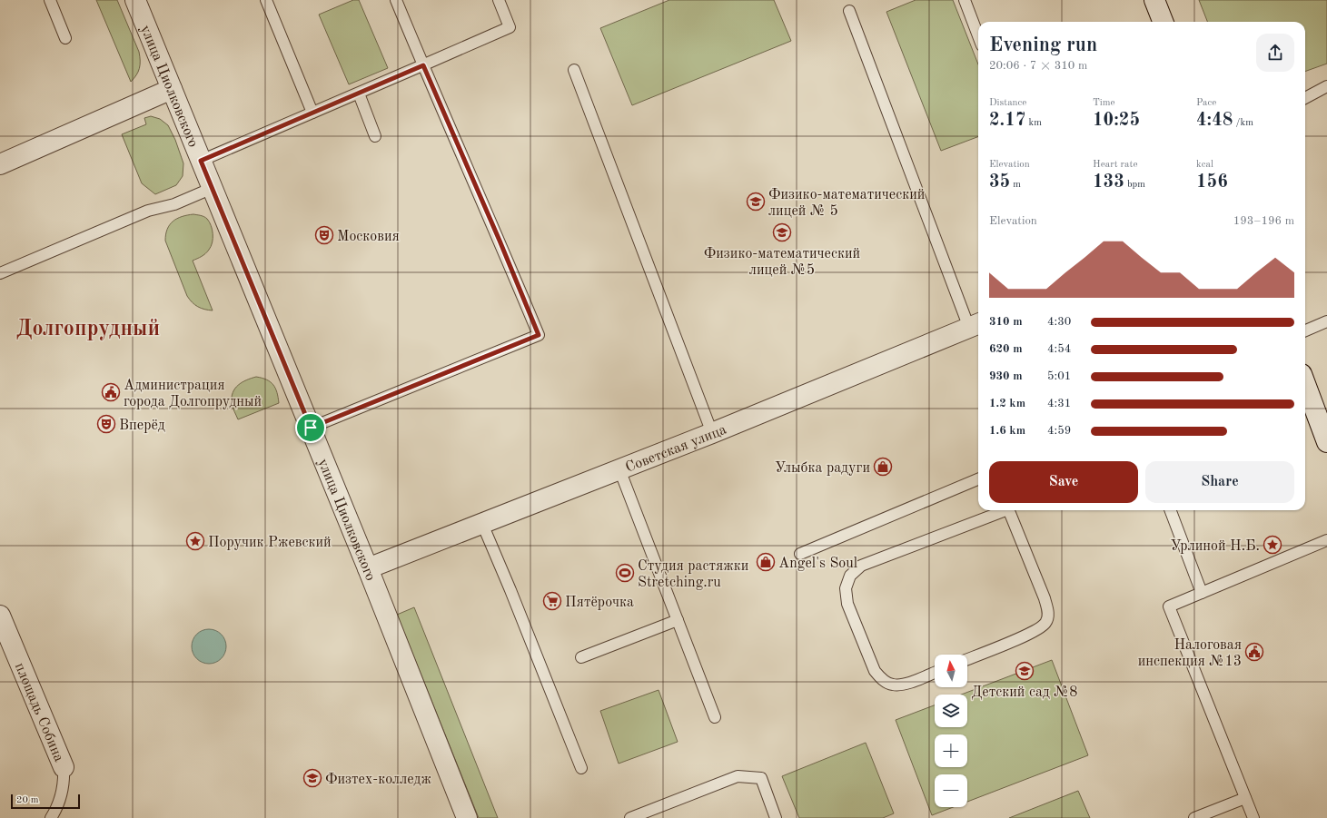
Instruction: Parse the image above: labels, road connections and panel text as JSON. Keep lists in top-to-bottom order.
{
  "streets": {
    "street": ["улица Циолковского", "Советская улица", "площадь Собина"]
  },
  "crossings": [
    ["улица Циолковского", "Советская улица"]
  ],
  "districts": ["Долгопрудный"],
  "places": {
    "school or university": [
      "Физико-математический лицей № 5",
      "Физико-математический лицей №5",
      "Детский сад №8",
      "Физтех-колледж"
    ],
    "theatre": ["Московия", "Вперёд"],
    "public building": ["Администрация города Долгопрудный", "Налоговая инспекция №13"],
    "shop": ["Улыбка радуги", "Angel's Soul"],
    "place": ["Поручик Ржевский", "Урлиной Н.Б."],
    "sports": ["Студия растяжки Stretching.ru"],
    "supermarket": ["Пятёрочка"]
  },
  "scale_bar": "20 m",
  "north": "top",
  "page": {
    "heading": ["Evening run", "20:06 · 7 × 310 m"],
    "stats": [
      ["Distance", "2.17 km"],
      ["Time", "10:25"],
      ["Pace", "4:48 /km"],
      ["Elevation", "35 m"],
      ["Heart rate", "133 bpm"],
      ["kcal", "156"]
    ],
    "chart": ["Elevation", "193–196 m"],
    "list": [
      {
        "name": "310 m",
        "note": "4:30"
      },
      {
        "name": "620 m",
        "note": "4:54"
      },
      {
        "name": "930 m",
        "note": "5:01"
      },
      {
        "name": "1.2 km",
        "note": "4:31"
      },
      {
        "name": "1.6 km",
        "note": "4:59"
      }
    ],
    "buttons": ["Save", "Share"],
    "map_buttons": ["+", "−"],
    "scale": "20 m"
  }
}
